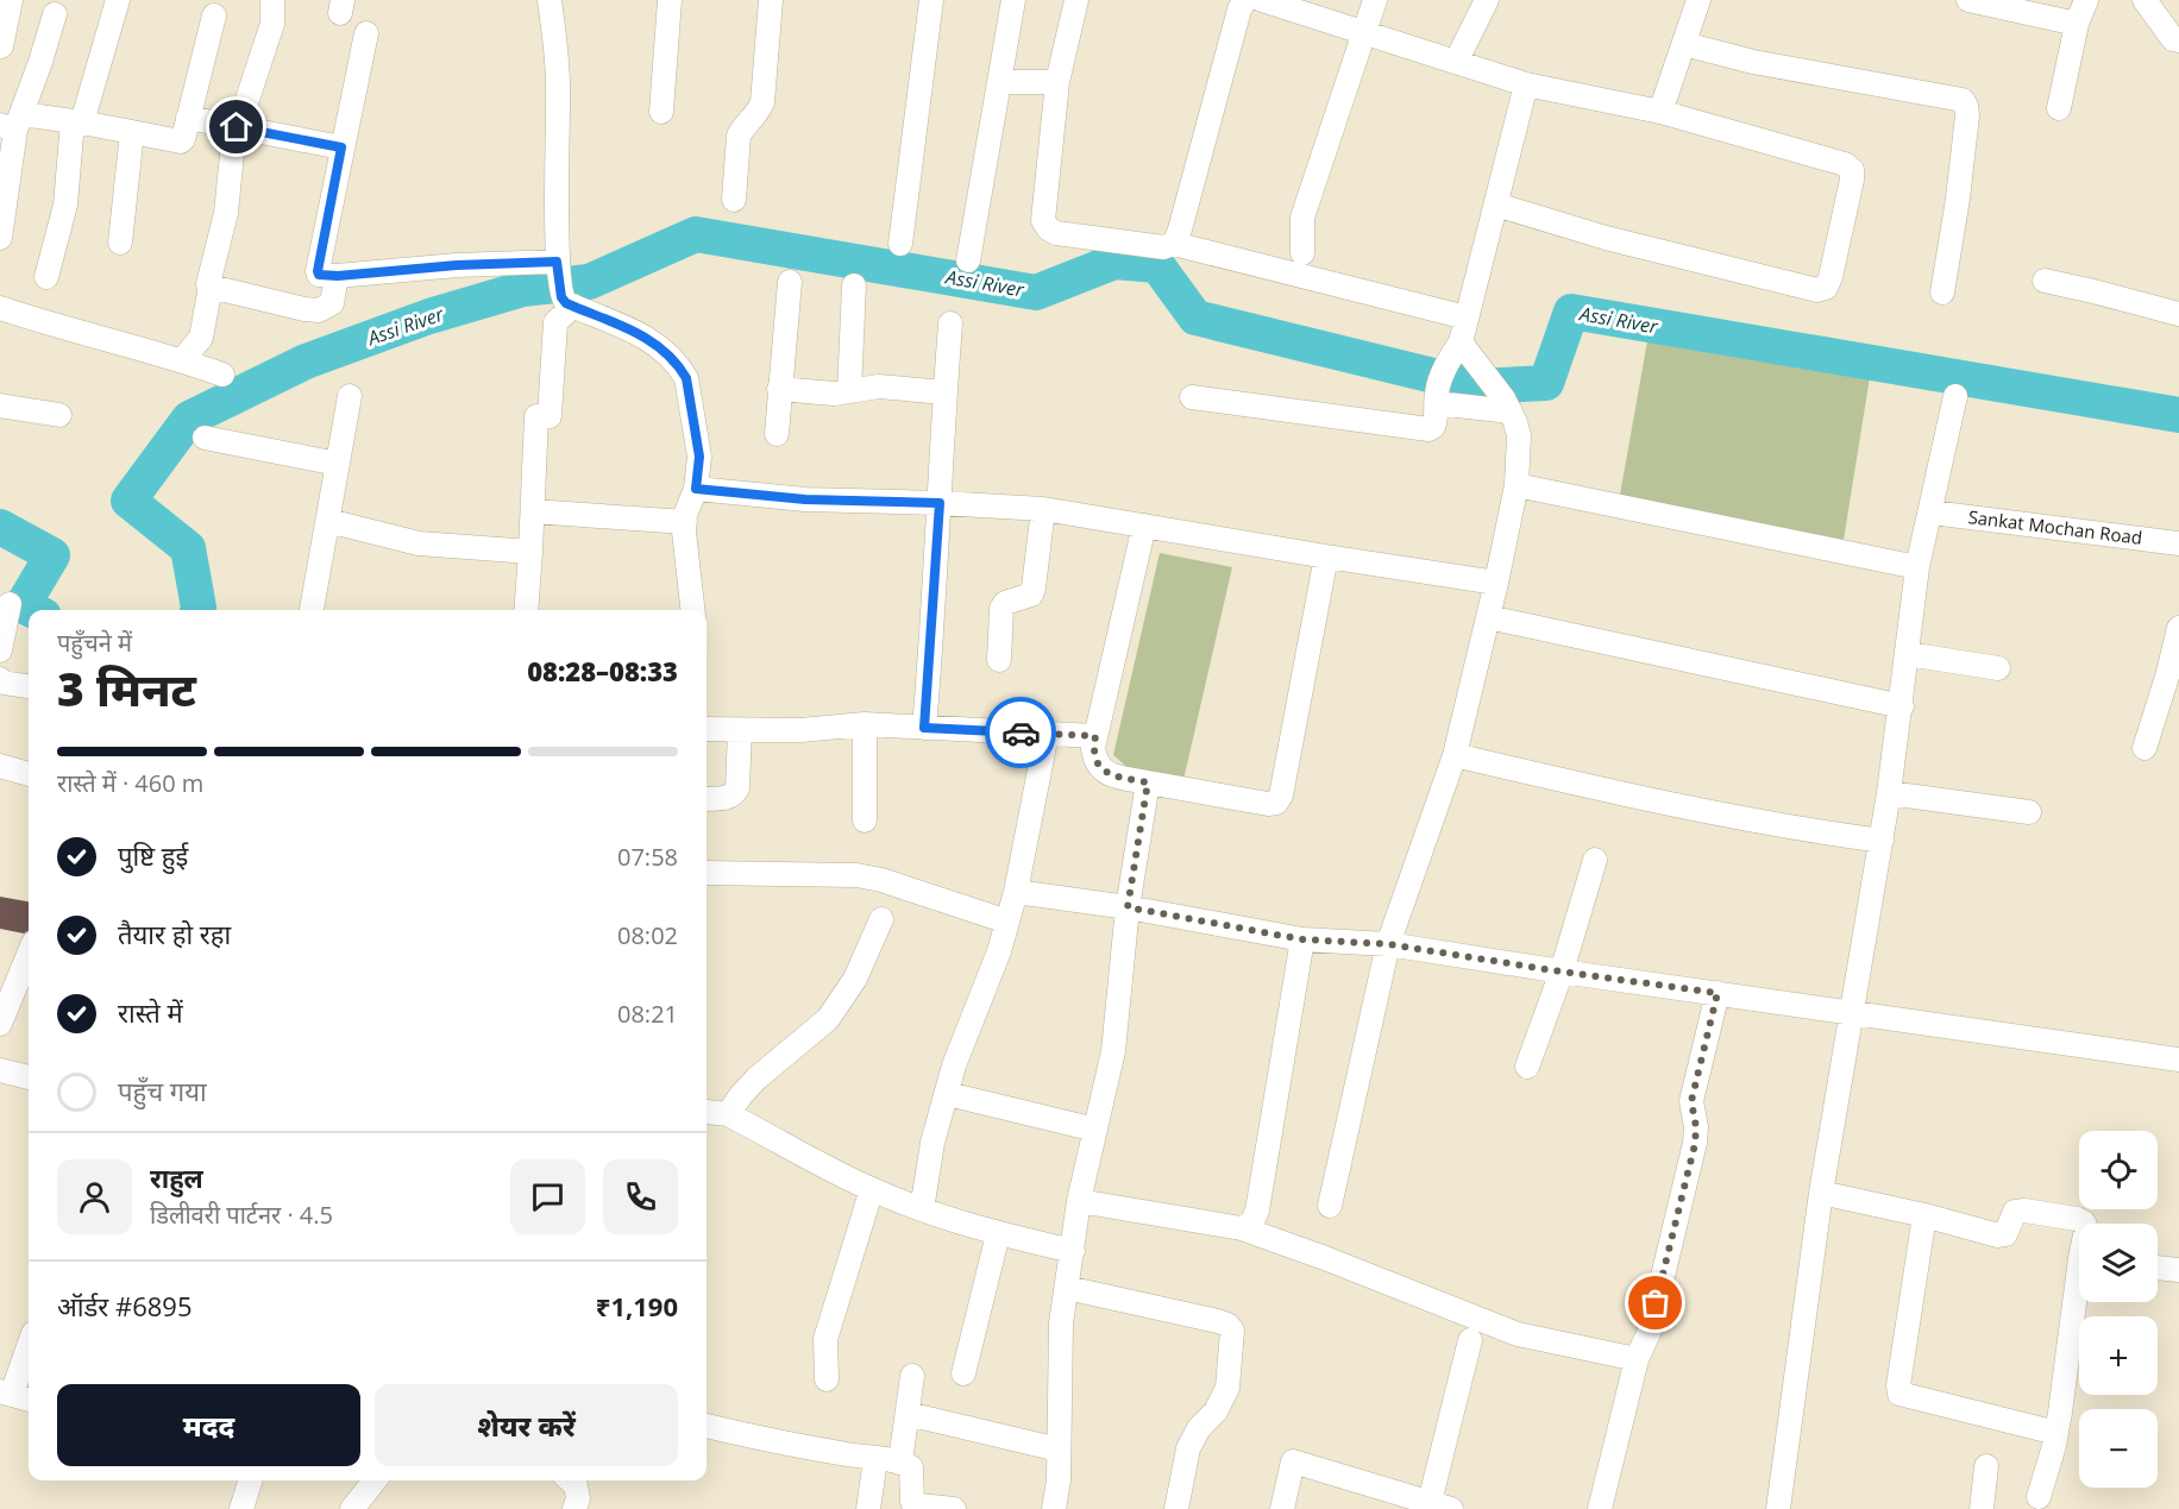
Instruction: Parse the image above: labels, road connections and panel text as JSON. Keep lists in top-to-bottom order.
{
  "streets": {
    "street": ["Sankat Mochan Road"]
  },
  "water": ["Assi River"],
  "page": {
    "heading": ["3 मिनट", "पहुँचने में", "08:28–08:33"],
    "panel": [
      "राहुल",
      "डिलीवरी पार्टनर · 4.5",
      "ऑर्डर #6895",
      "₹1,190"
    ],
    "bar": "रास्ते में · 460 m",
    "list": [
      ["पुष्टि हुई", "07:58"],
      ["तैयार हो रहा", "08:02"],
      ["रास्ते में", "08:21"],
      "पहुँच गया"
    ],
    "map_buttons": ["+", "−"],
    "buttons": ["मदद", "शेयर करें"]
  }
}
